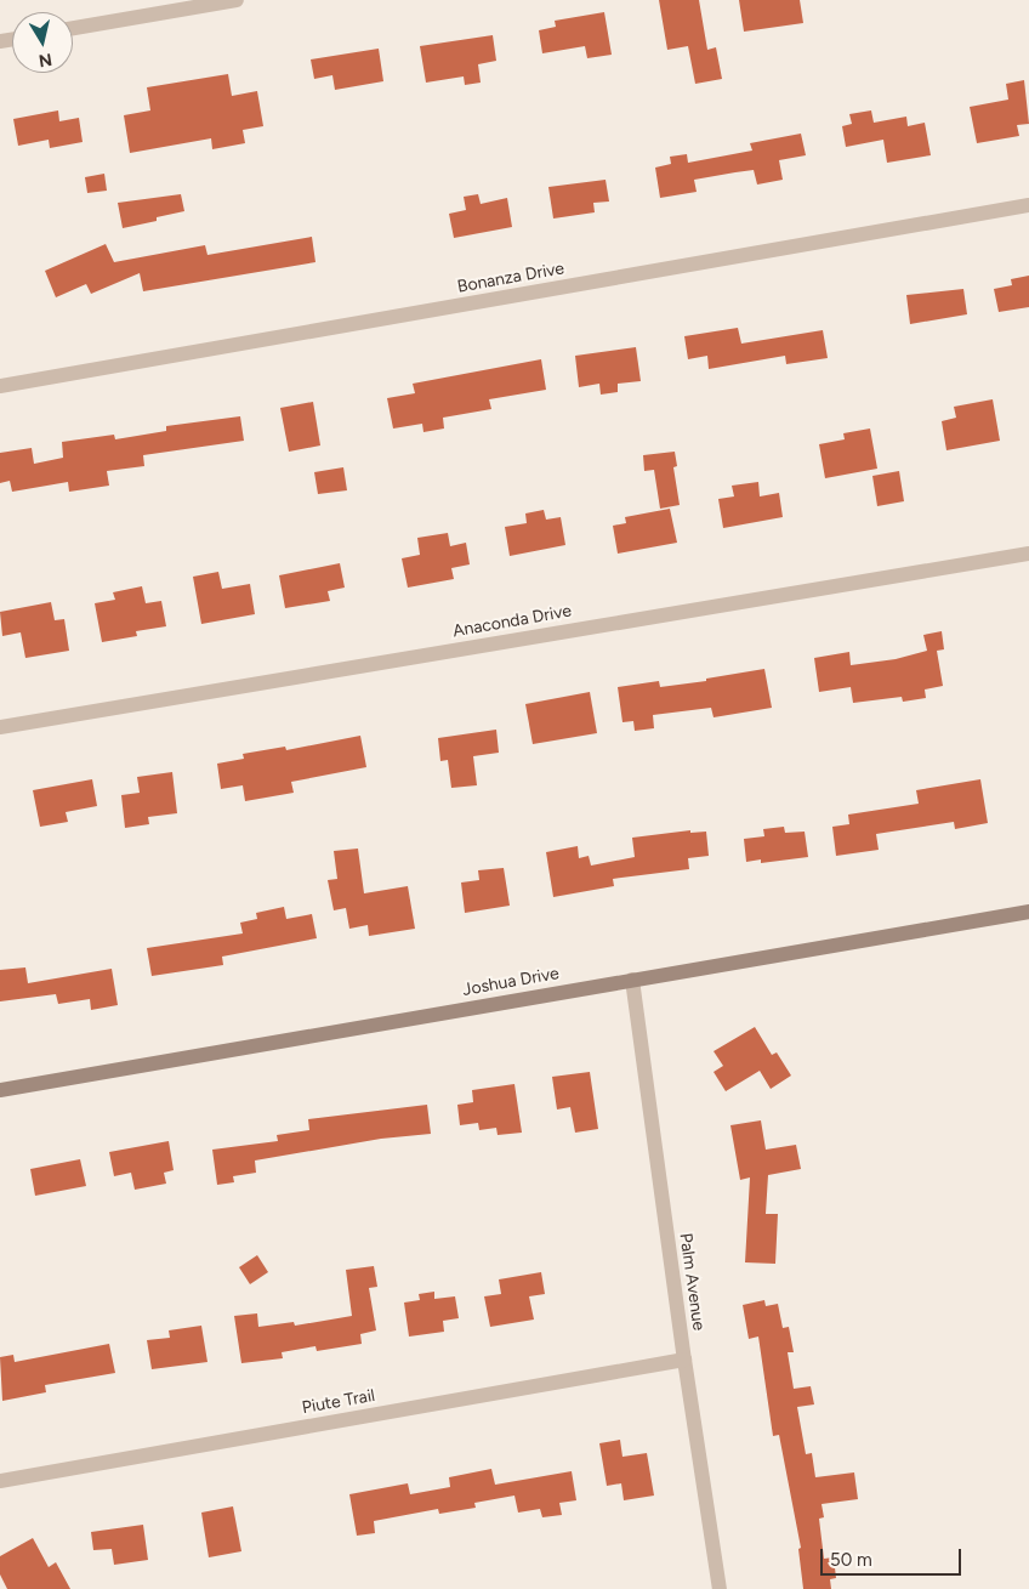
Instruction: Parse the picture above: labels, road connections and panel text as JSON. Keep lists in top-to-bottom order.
{
  "streets": {
    "street": [
      "Bonanza Drive",
      "Anaconda Drive",
      "Joshua Drive",
      "Palm Avenue",
      "Piute Trail"
    ]
  },
  "crossings": [
    ["Joshua Drive", "Palm Avenue"],
    ["Palm Avenue", "Piute Trail"]
  ],
  "scale_bar": "50 m",
  "north": "bottom"
}
